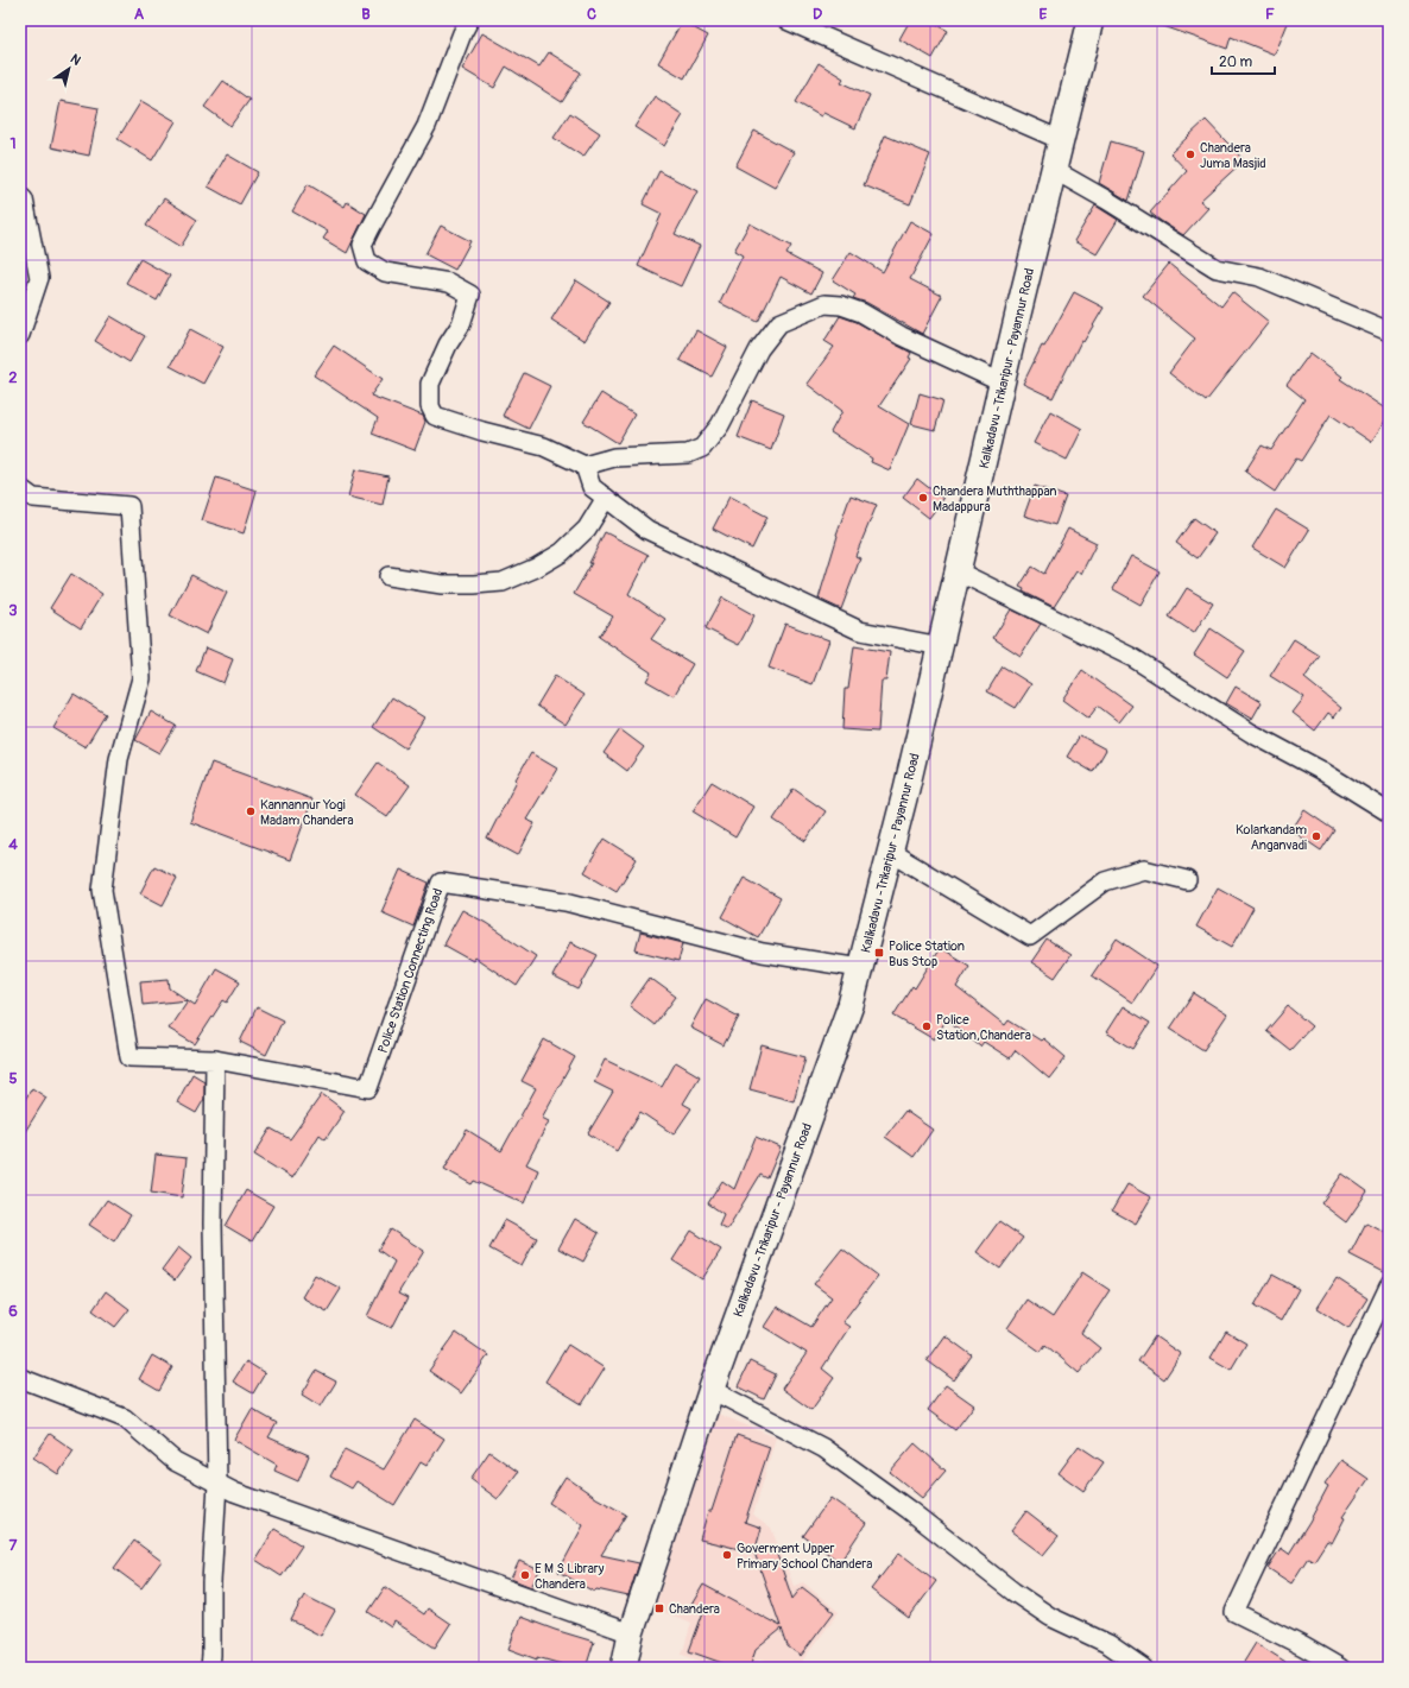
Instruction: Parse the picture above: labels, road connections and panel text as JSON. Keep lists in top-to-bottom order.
{
  "streets": {
    "main road": ["Kalikadavu -Trikaripur - Payannur Road"],
    "street": ["Police Station Connecting Road"]
  },
  "crossings": [
    ["Kalikadavu -Trikaripur - Payannur Road", "Police Station Connecting Road"]
  ],
  "places": {
    "other": [
      "Chandera Juma Masjid",
      "Chandera Muththappan Madappura",
      "Kannannur Yogi Madam Chandera",
      "Kolarkandam Anganvadi",
      "Police Station,Chandera",
      "Goverment Upper Primary School Chandera",
      "E M S Library Chandera"
    ],
    "transit": ["Police Station Bus Stop", "Chandera"]
  },
  "scale_bar": "20 m",
  "north": "top right",
  "grid": {
    "columns": [
      "A",
      "B",
      "C",
      "D",
      "E",
      "F"
    ],
    "rows": [
      "1",
      "2",
      "3",
      "4",
      "5",
      "6",
      "7"
    ]
  }
}
